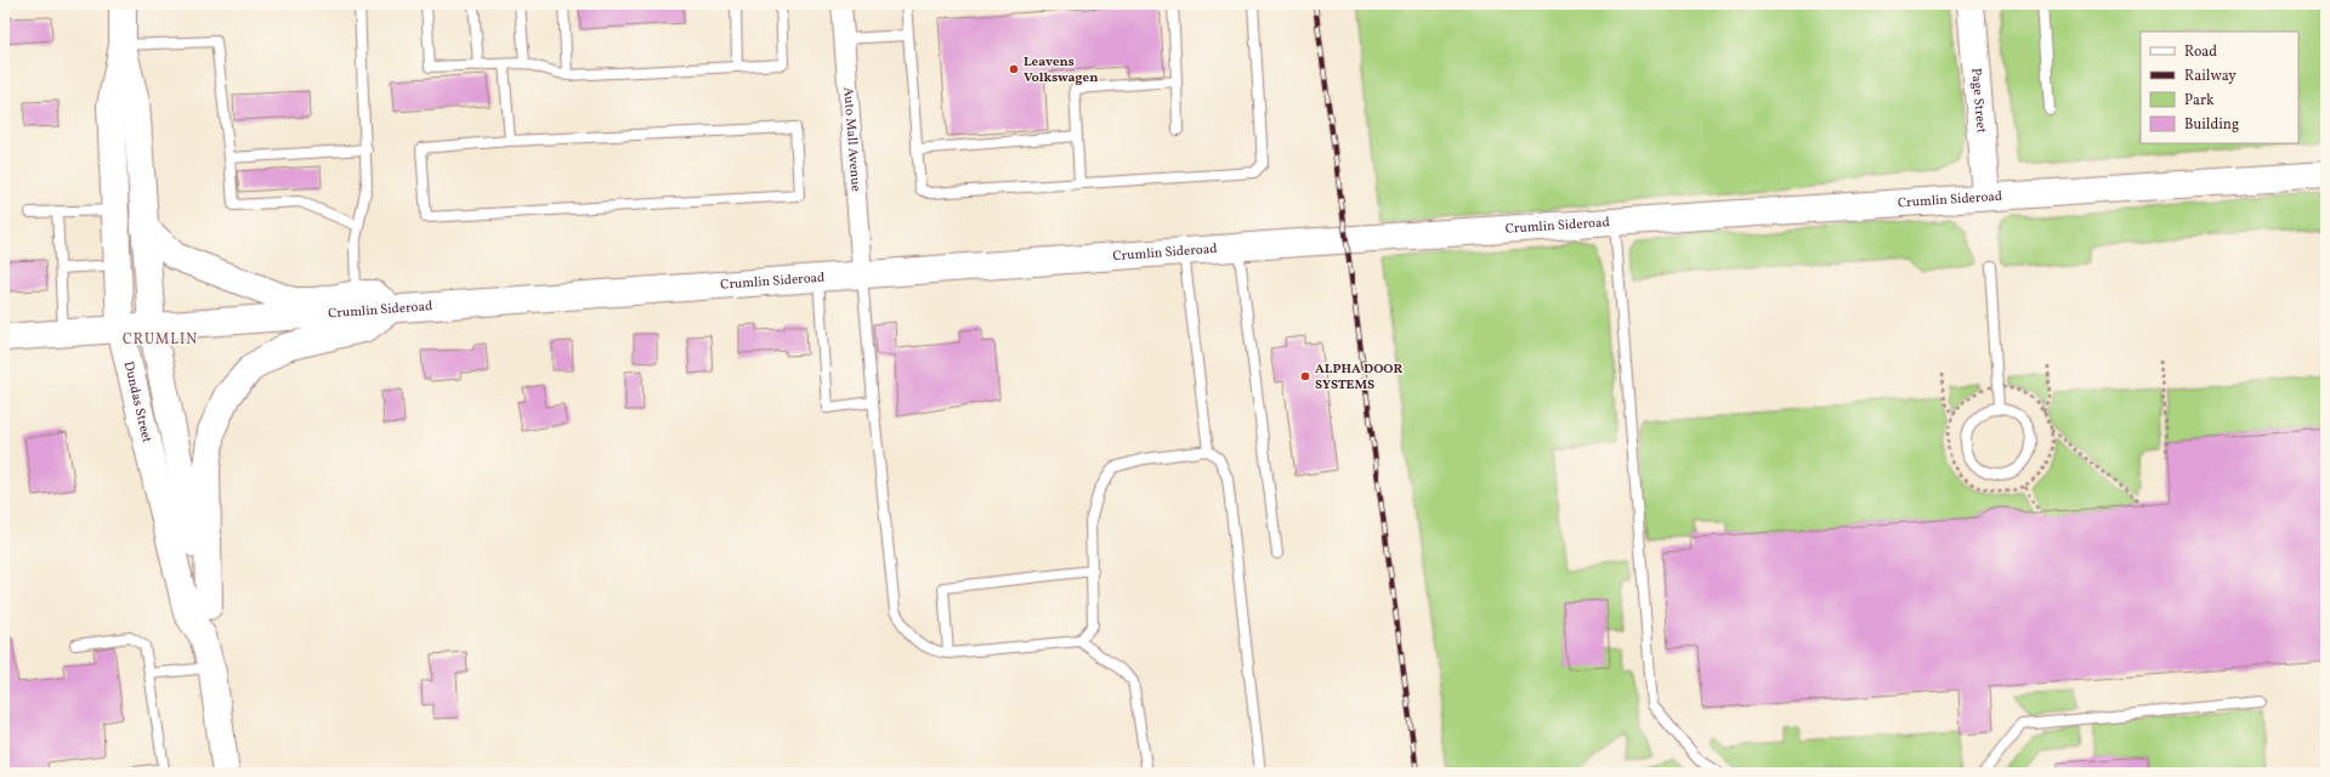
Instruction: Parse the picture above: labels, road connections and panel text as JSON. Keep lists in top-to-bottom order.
{
  "streets": {
    "street": [
      "Page Street",
      "Auto Mall Avenue",
      "Crumlin Sideroad",
      "Dundas Street"
    ]
  },
  "crossings": [
    ["Page Street", "Crumlin Sideroad"],
    ["Auto Mall Avenue", "Crumlin Sideroad"],
    ["Crumlin Sideroad", "Dundas Street"]
  ],
  "districts": ["CRUMLIN"],
  "places": ["Leavens Volkswagen", "ALPHA DOOR SYSTEMS"],
  "legend": [
    "Road",
    "Railway",
    "Park",
    "Building"
  ]
}
